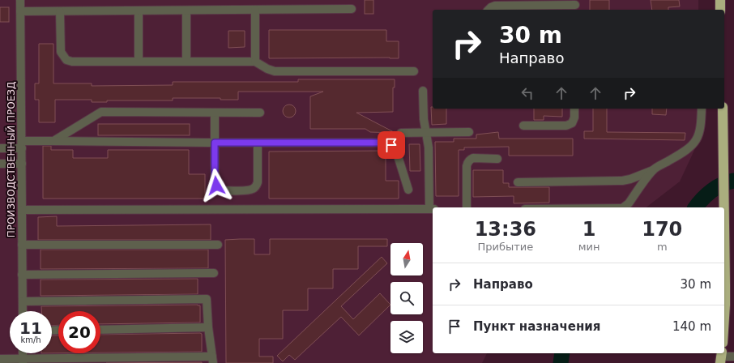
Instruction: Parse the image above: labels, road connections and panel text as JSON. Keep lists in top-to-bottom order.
{
  "streets": {
    "street": ["ПРОИЗВОДСТВЕННЫЙ ПРОЕЗД"]
  },
  "north": "top",
  "page": {
    "turn": ["30 m", "Направо"],
    "eta": [
      "13:36",
      "Прибытие",
      "1",
      "мин",
      "170",
      "m"
    ],
    "list": [
      {
        "name": "Направо",
        "value": "30 m"
      },
      {
        "name": "Пункт назначения",
        "value": "140 m"
      }
    ],
    "speed": "11 km/h",
    "limit": "20"
  }
}
